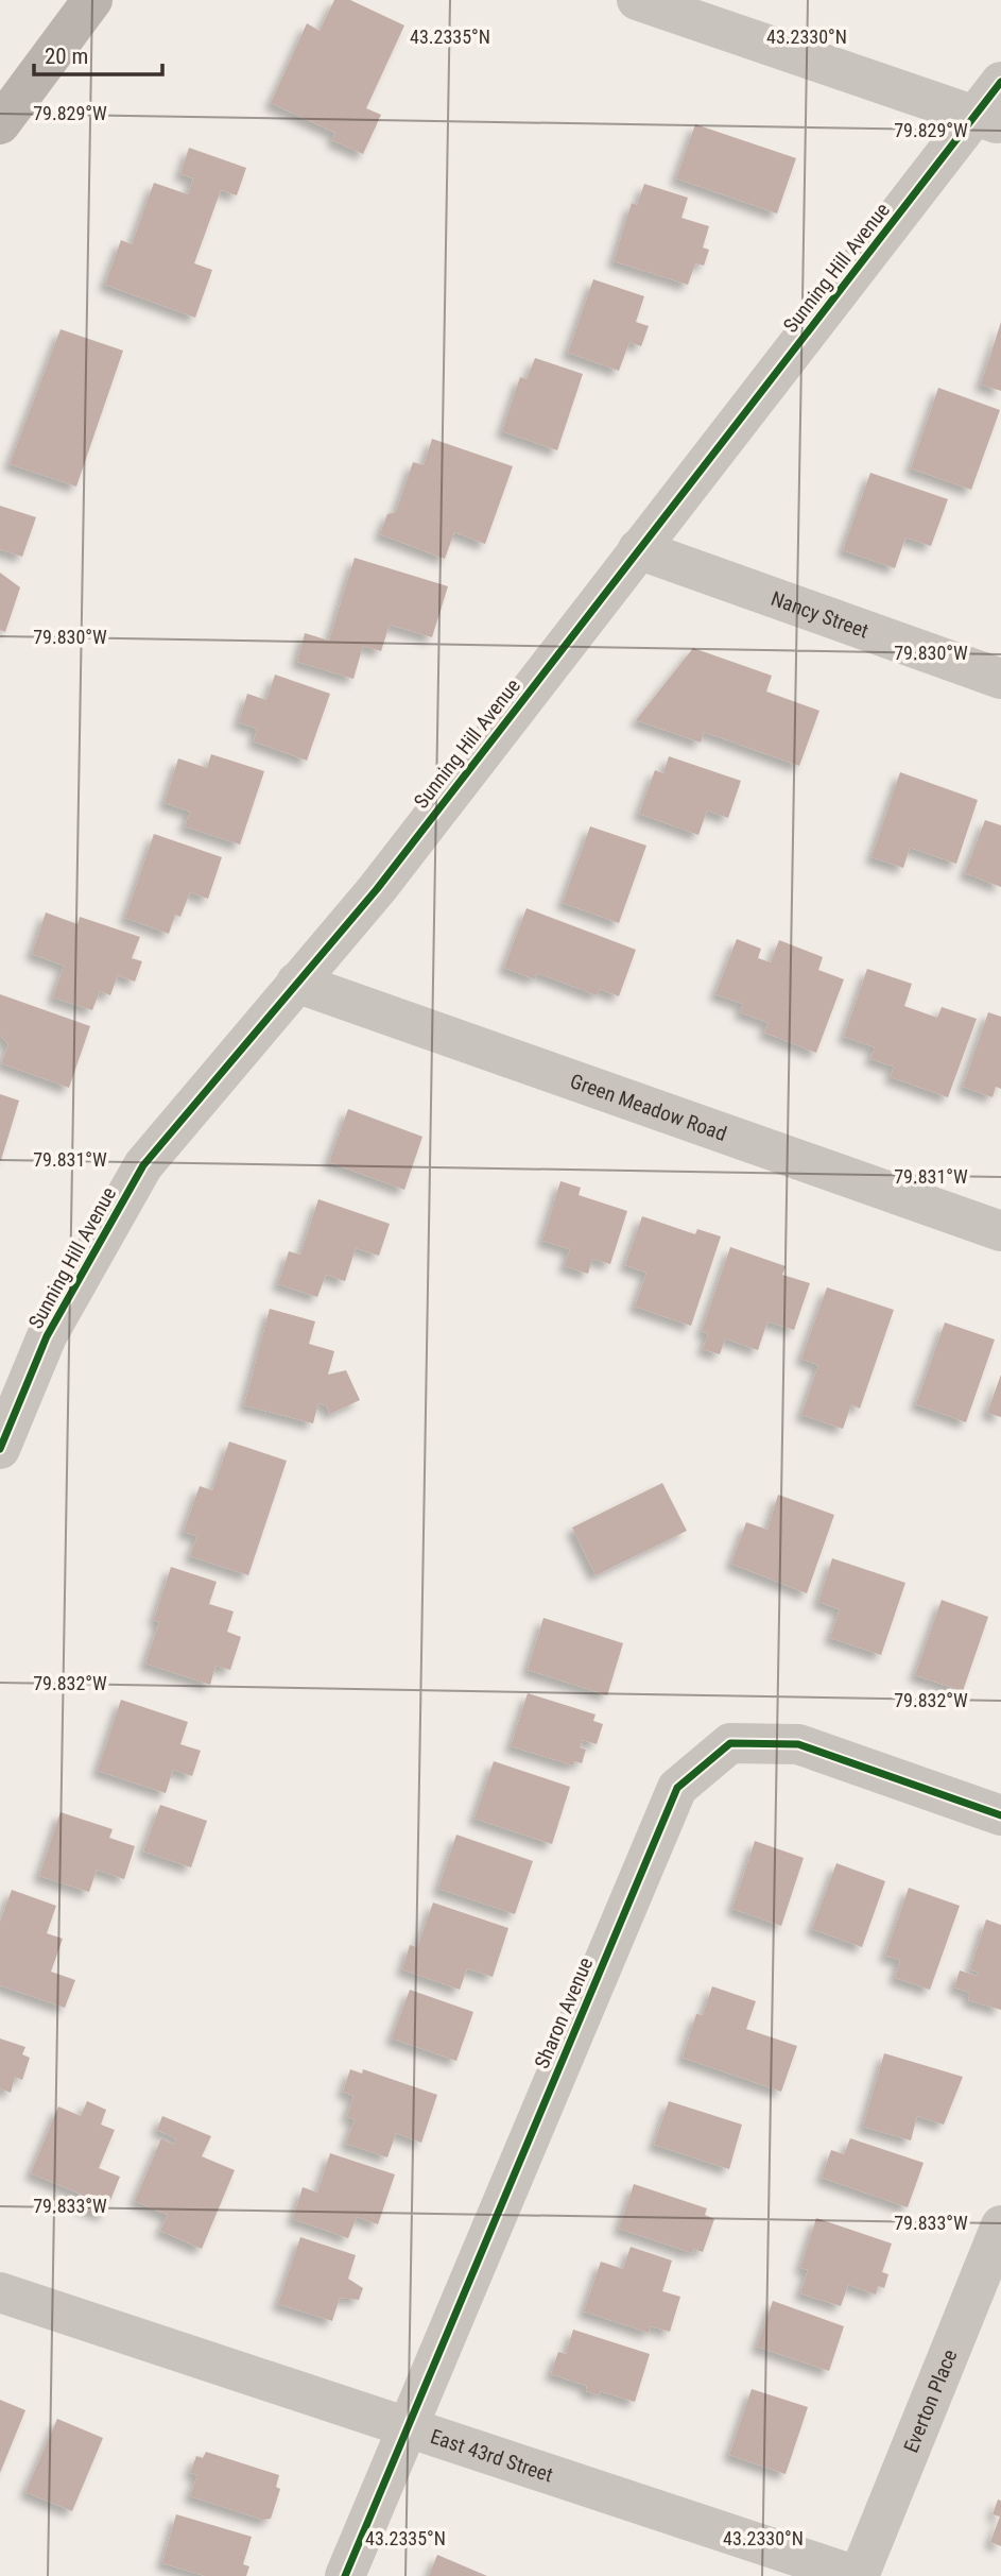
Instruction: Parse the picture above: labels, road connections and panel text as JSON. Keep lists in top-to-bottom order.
{
  "streets": {
    "street": [
      "Sunning Hill Avenue",
      "Nancy Street",
      "Green Meadow Road",
      "Sharon Avenue",
      "Everton Place",
      "East 43rd Street"
    ]
  },
  "crossings": [
    ["Sunning Hill Avenue", "Nancy Street"],
    ["Sunning Hill Avenue", "Green Meadow Road"],
    ["Sharon Avenue", "East 43rd Street"],
    ["Everton Place", "East 43rd Street"]
  ],
  "scale_bar": "20 m",
  "coordinates": [
    "43.2335°N",
    "43.2330°N",
    "79.829°W",
    "79.830°W",
    "79.831°W",
    "79.832°W",
    "79.833°W"
  ]
}
